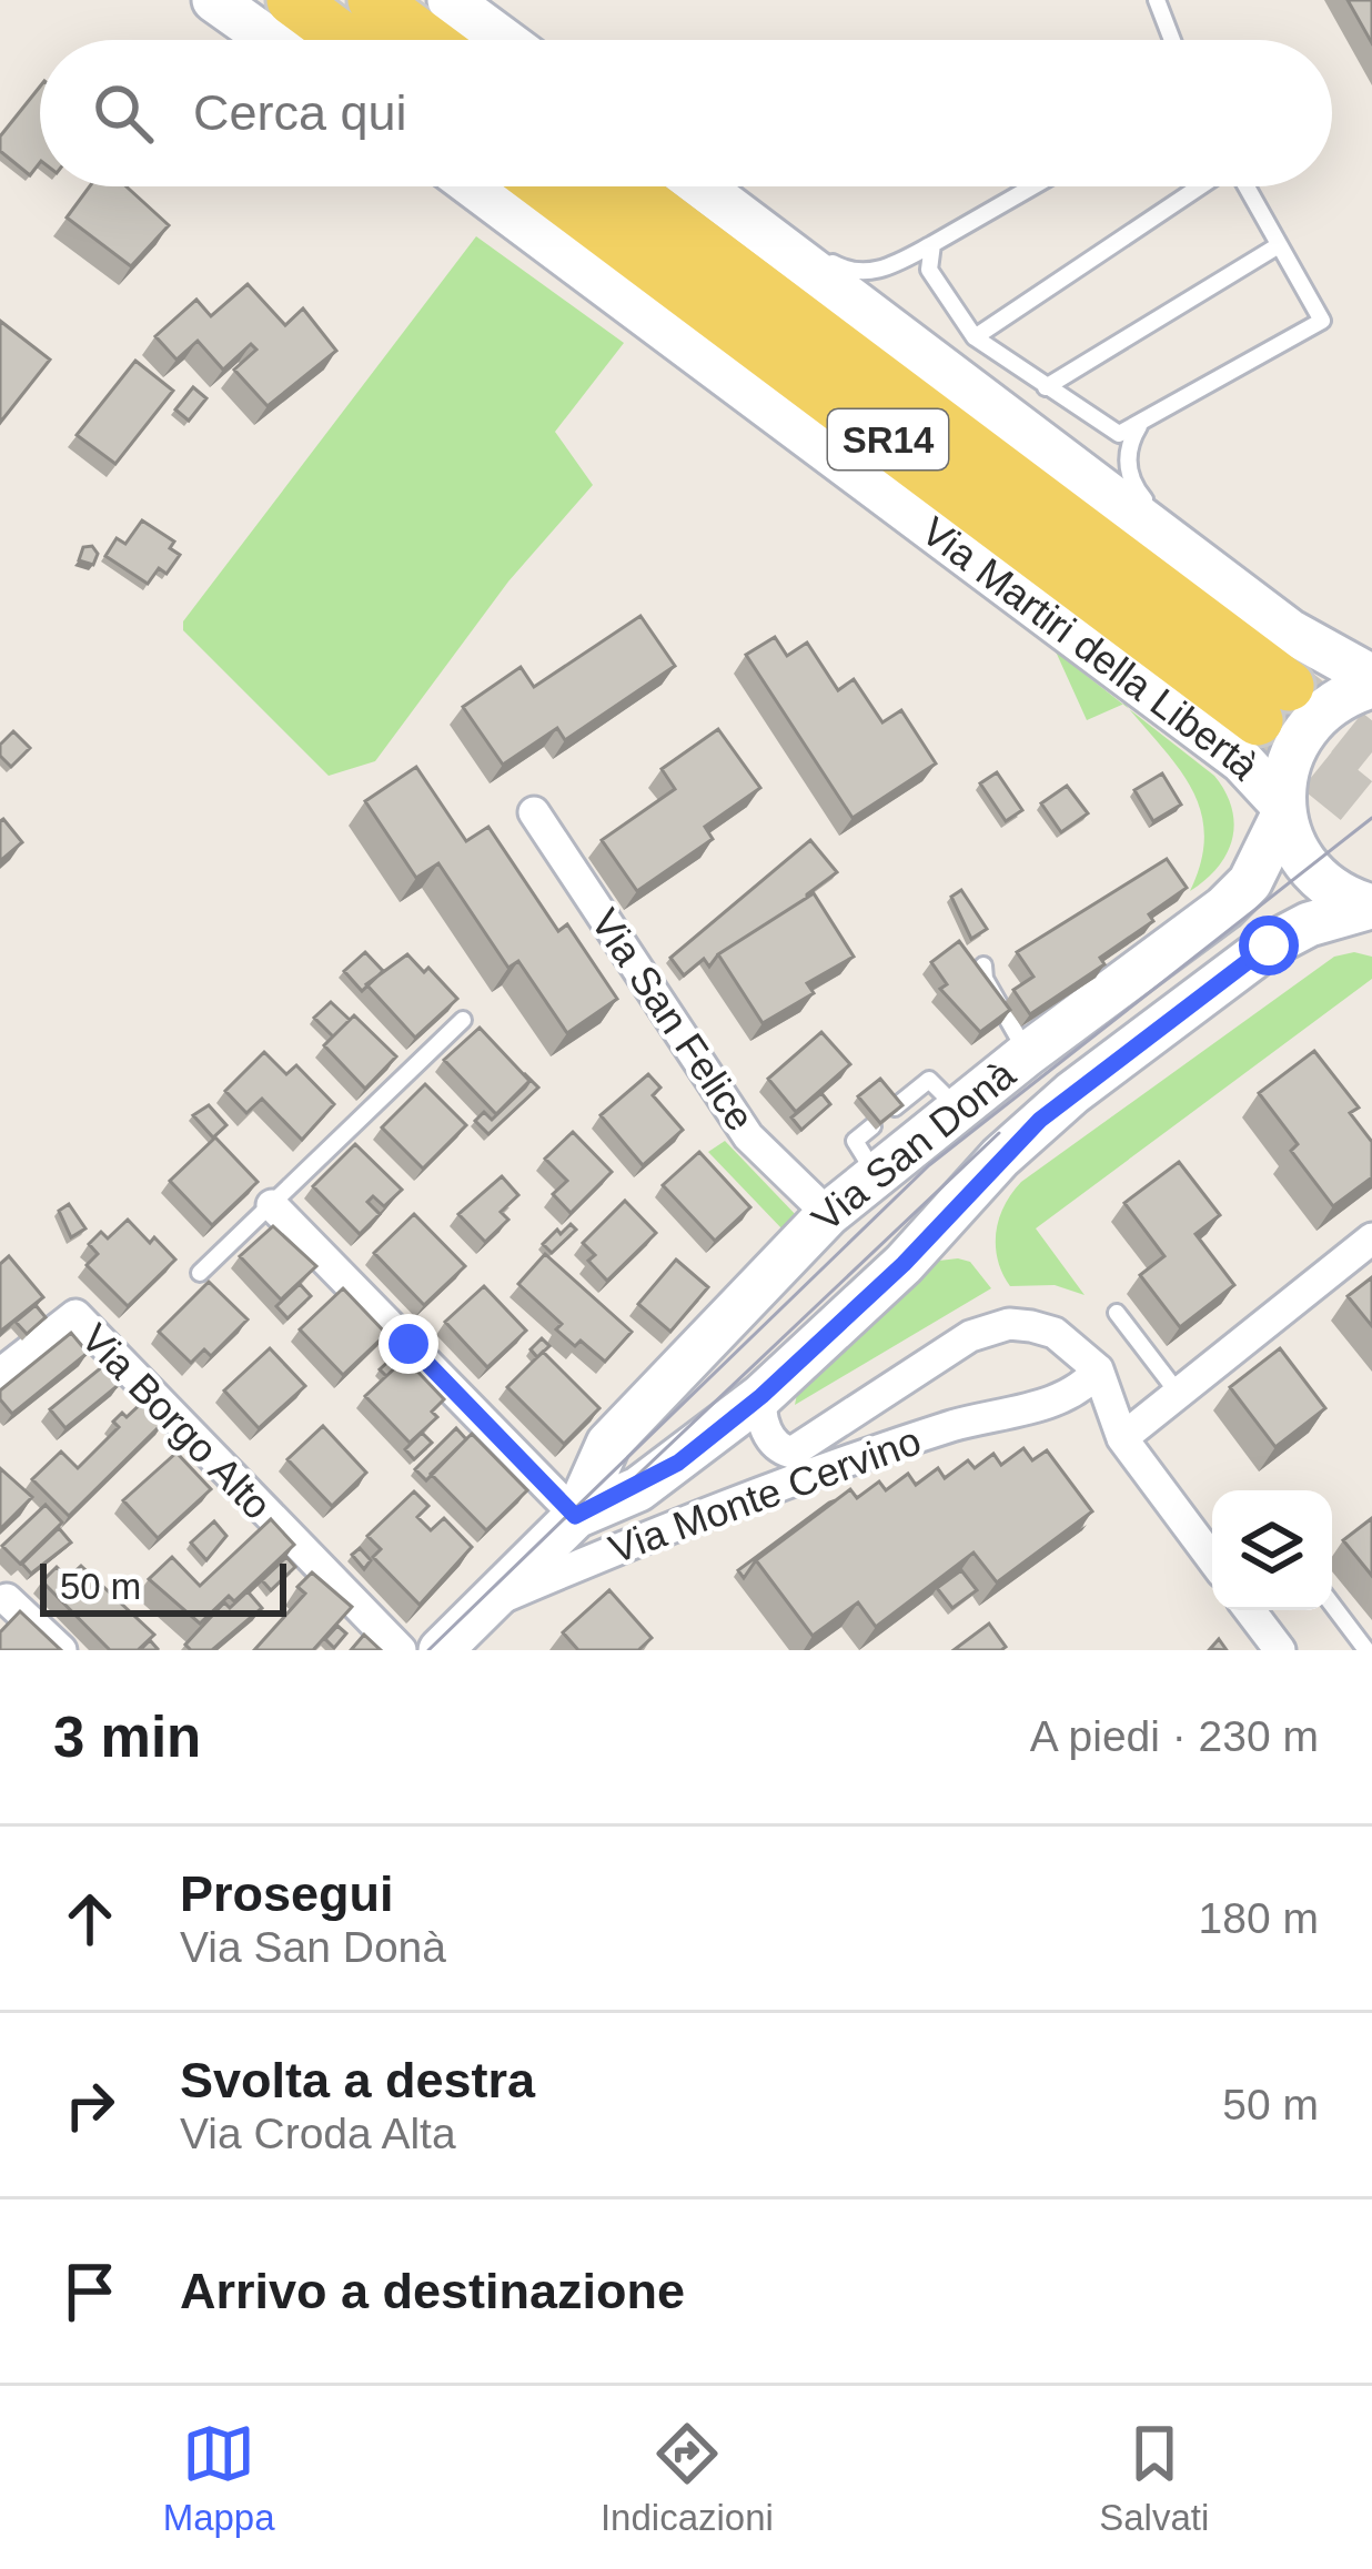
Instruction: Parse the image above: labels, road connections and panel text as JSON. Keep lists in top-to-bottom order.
{
  "streets": {
    "main road": ["SR14", "Via Martiri della Libertà", "Via San Donà"],
    "street": ["Via San Felice", "Via Borgo Alto", "Via Monte Cervino"]
  },
  "crossings": [
    ["Via Martiri della Libertà", "Via San Donà"],
    ["Via San Felice", "Via San Donà"],
    ["Via San Donà", "Via Monte Cervino"]
  ],
  "scale_bar": "50 m",
  "page": {
    "search": "Cerca qui",
    "scale": "50 m",
    "heading": ["3 min", "A piedi · 230 m"],
    "list": [
      ["Prosegui", "Via San Donà", "180 m"],
      ["Svolta a destra", "Via Croda Alta", "50 m"],
      "Arrivo a destinazione"
    ],
    "nav": ["Mappa", "Indicazioni", "Salvati"]
  }
}
